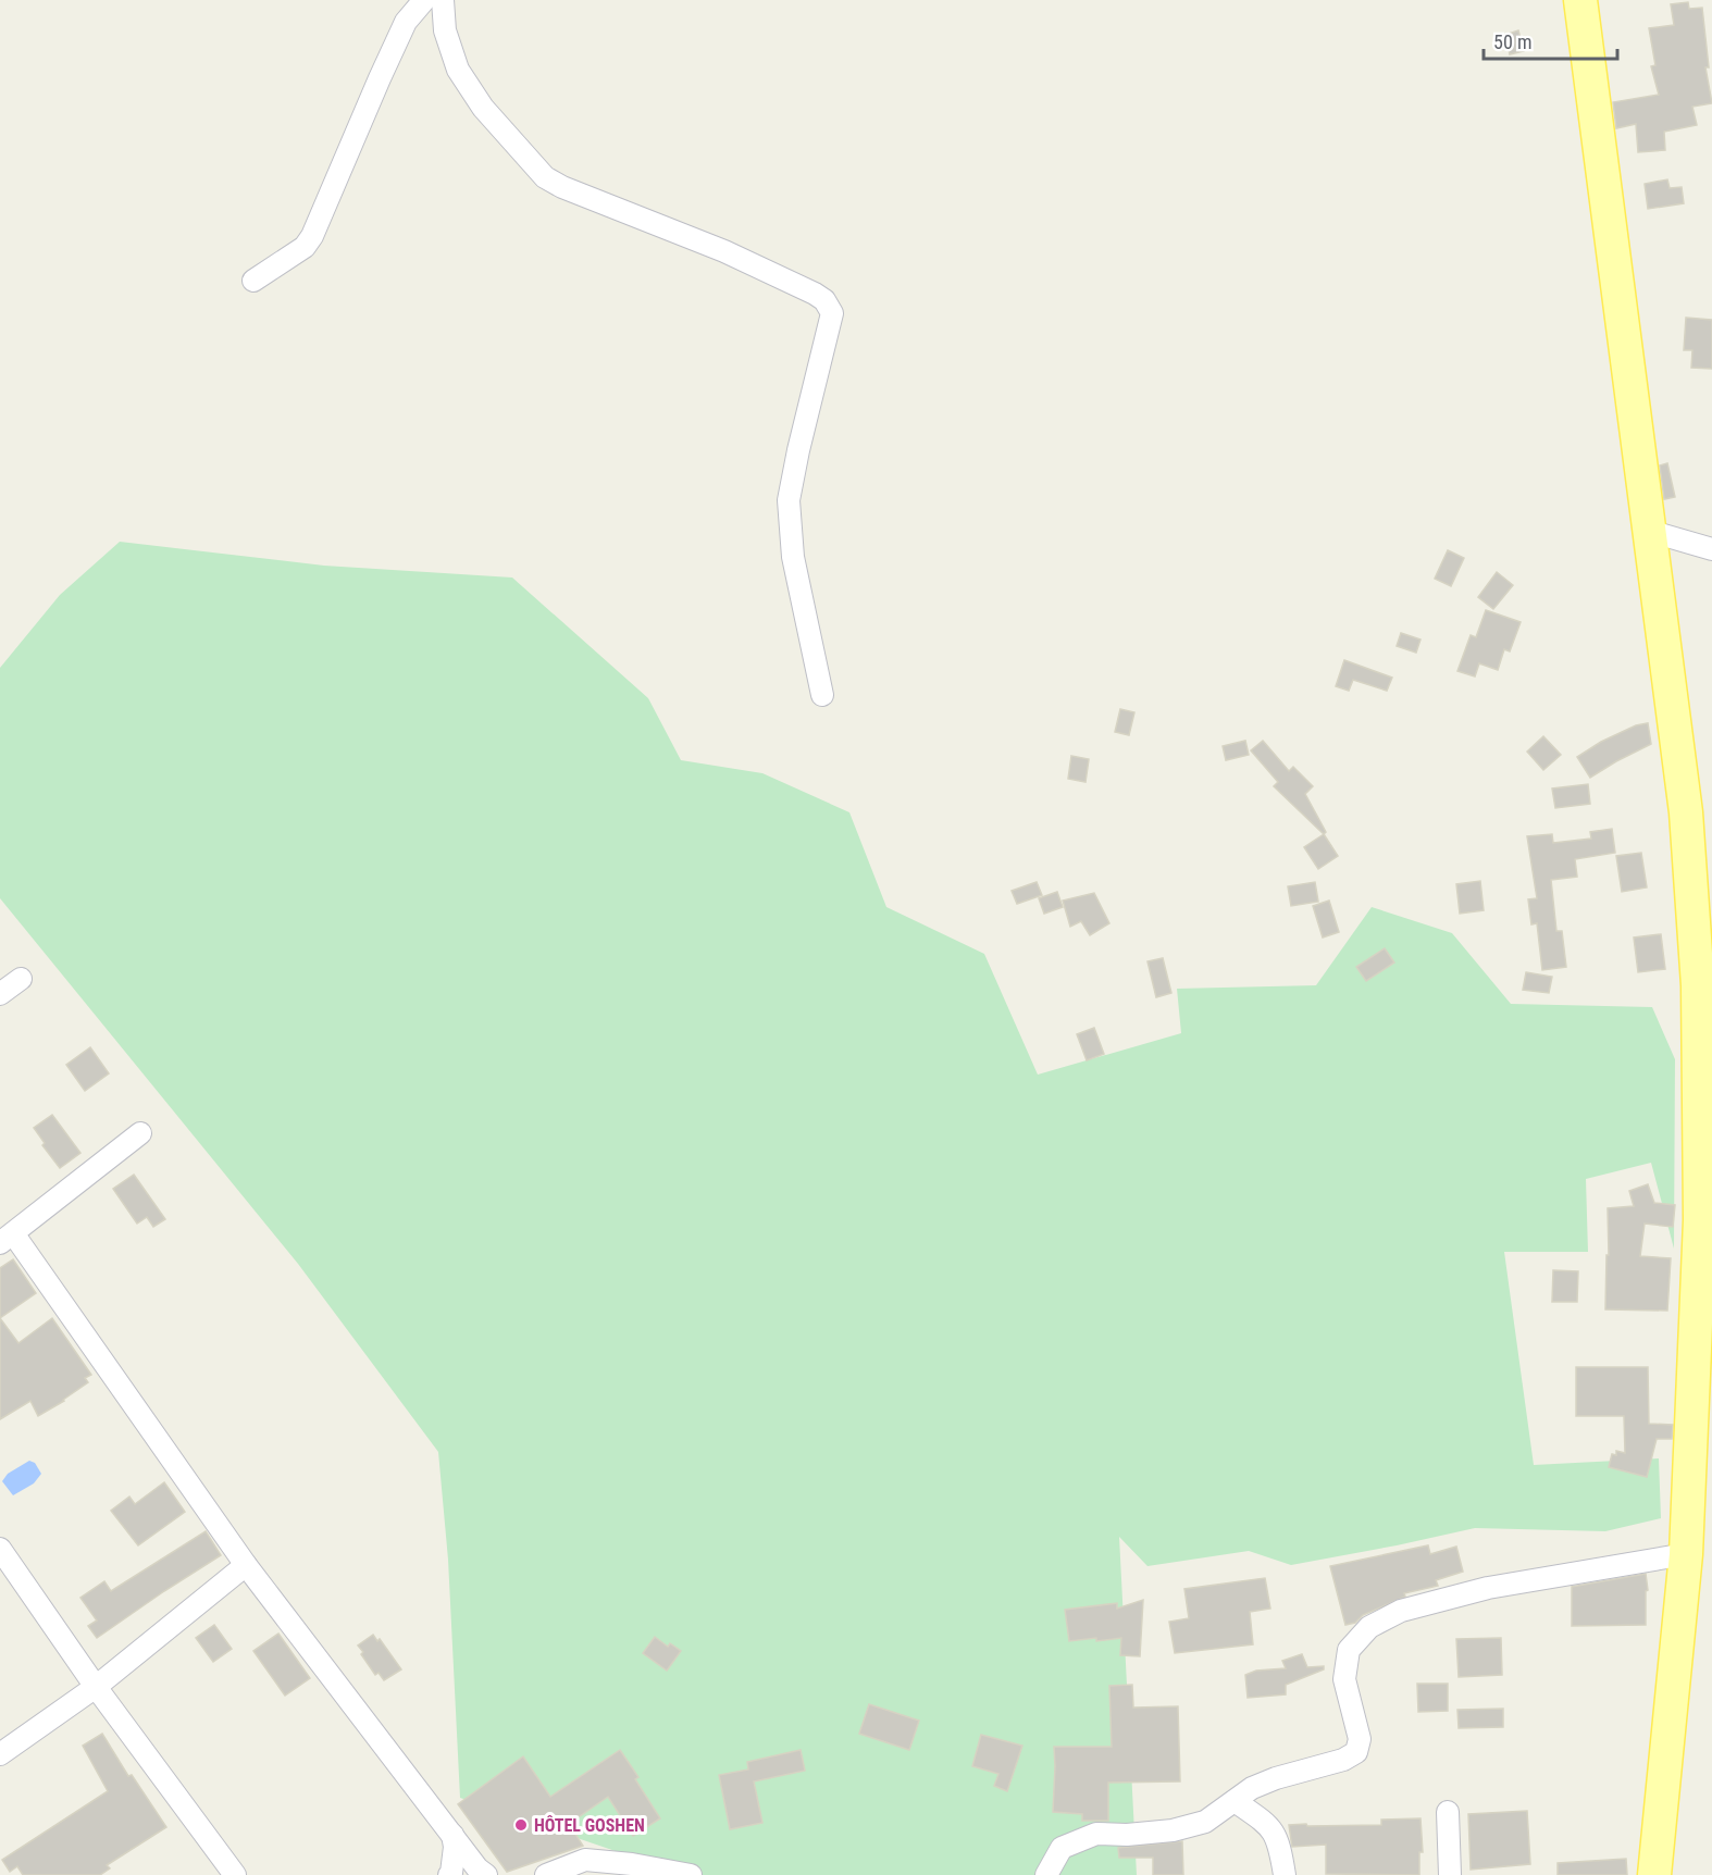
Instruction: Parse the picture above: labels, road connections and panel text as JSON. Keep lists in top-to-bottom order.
{
  "places": ["HÔTEL GOSHEN"],
  "scale_bar": "50 m"
}
